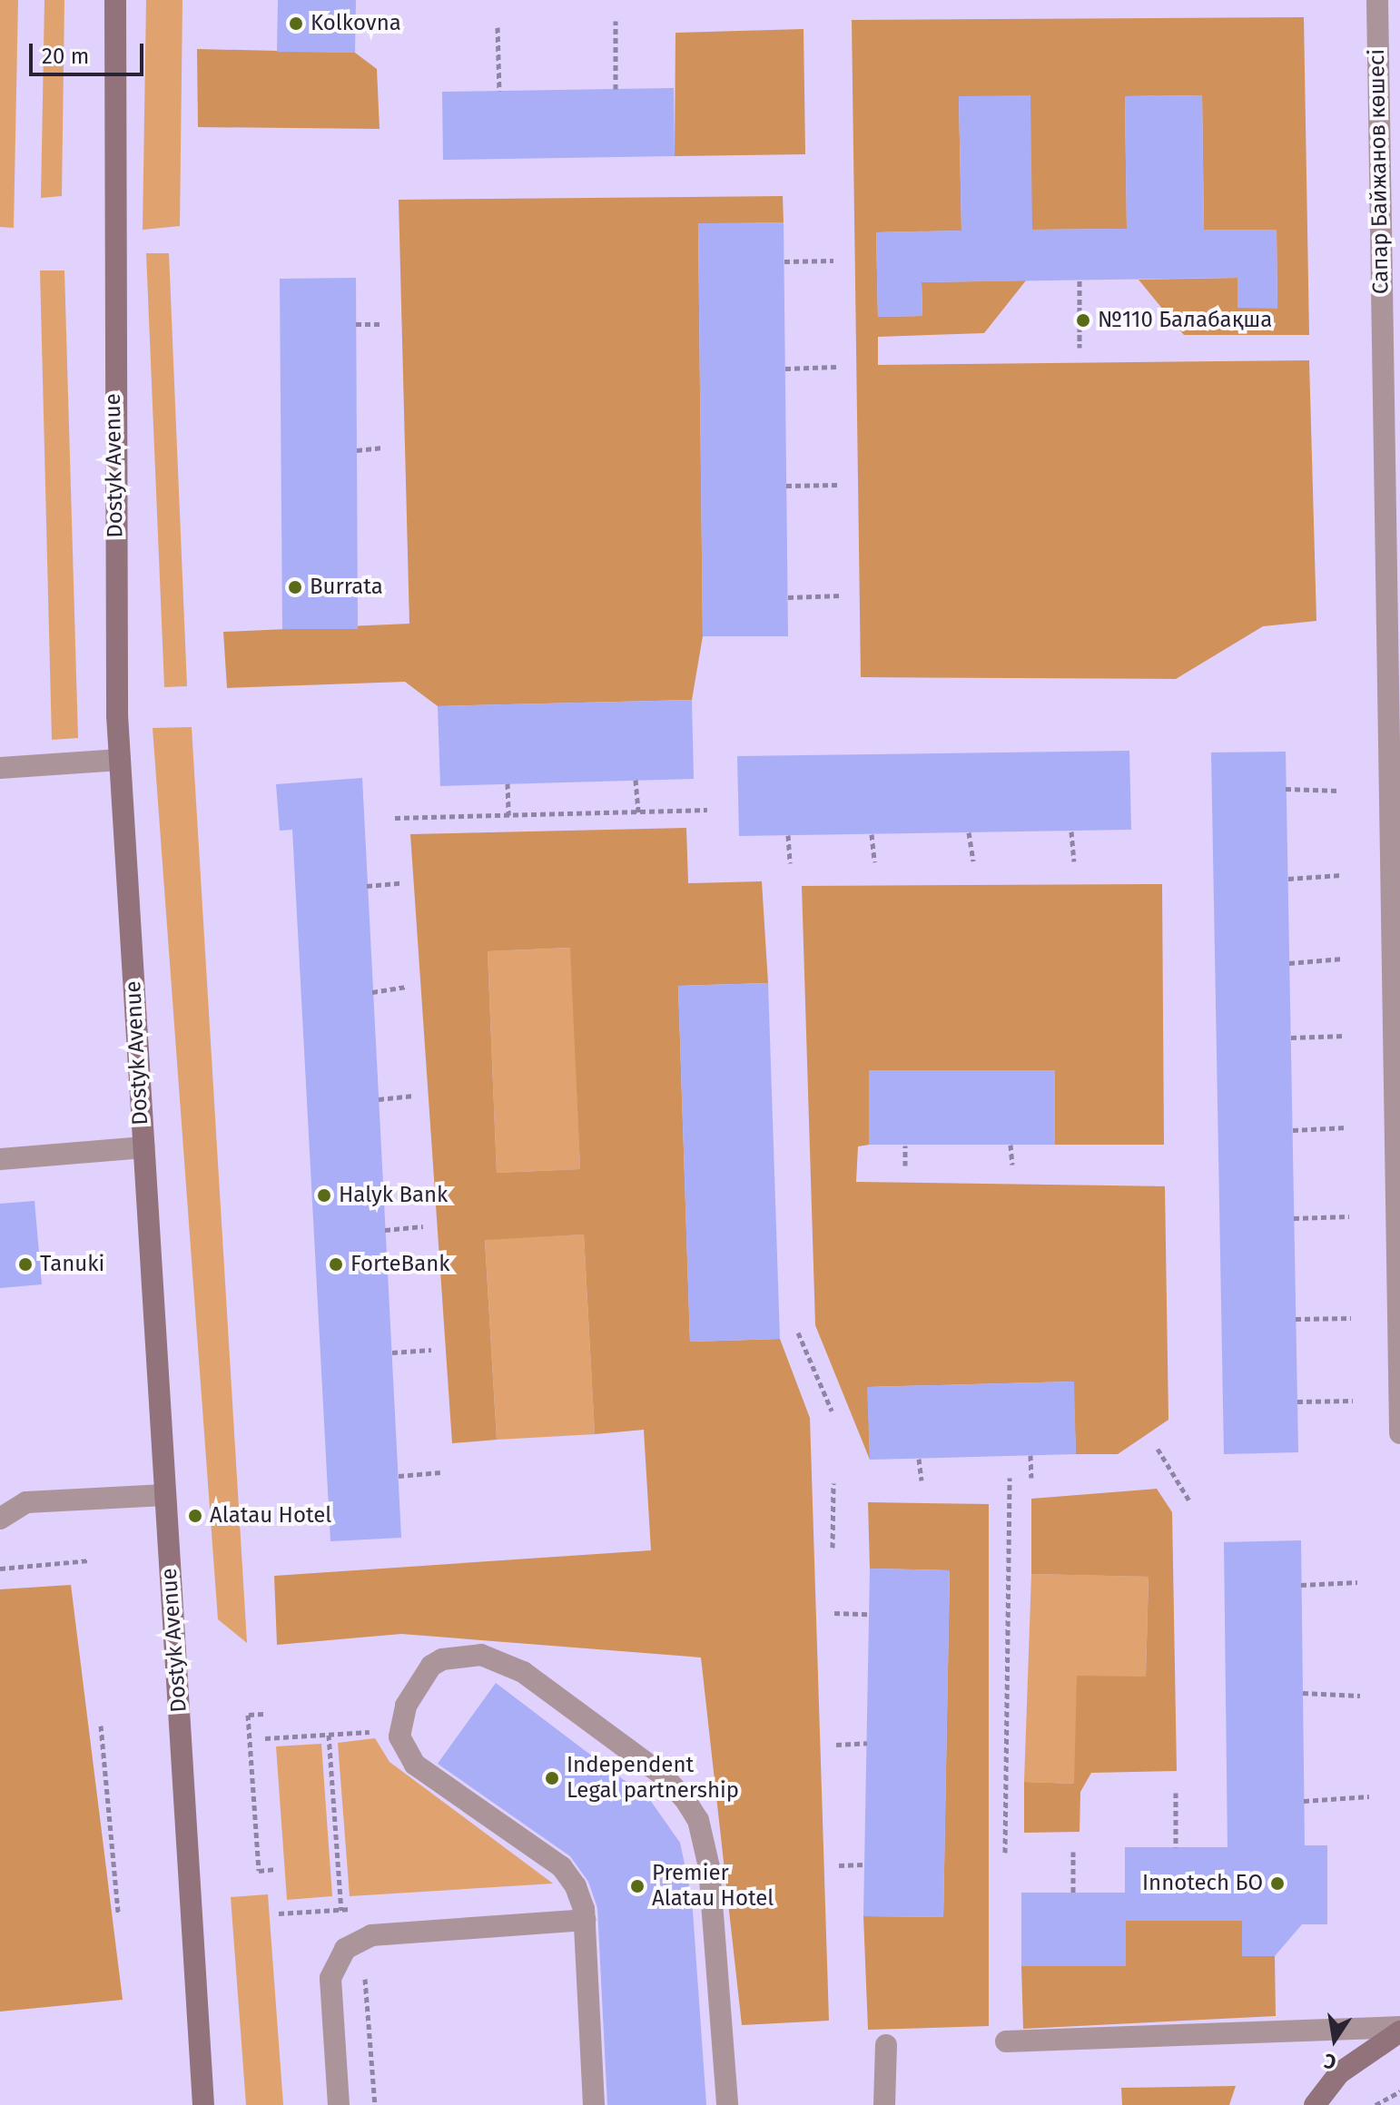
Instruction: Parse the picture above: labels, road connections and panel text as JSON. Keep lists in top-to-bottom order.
{
  "streets": {
    "main road": ["Dostyk Avenue"],
    "street": ["Сапар Байжанов көшесі"]
  },
  "places": [
    "Kolkovna",
    "№110 Балабақша",
    "Burrata",
    "Halyk Bank",
    "Tanuki",
    "ForteBank",
    "Alatau Hotel",
    "Independent Legal partnership",
    "Innotech БО",
    "Premier Alatau Hotel"
  ],
  "scale_bar": "20 m",
  "north": "bottom"
}
